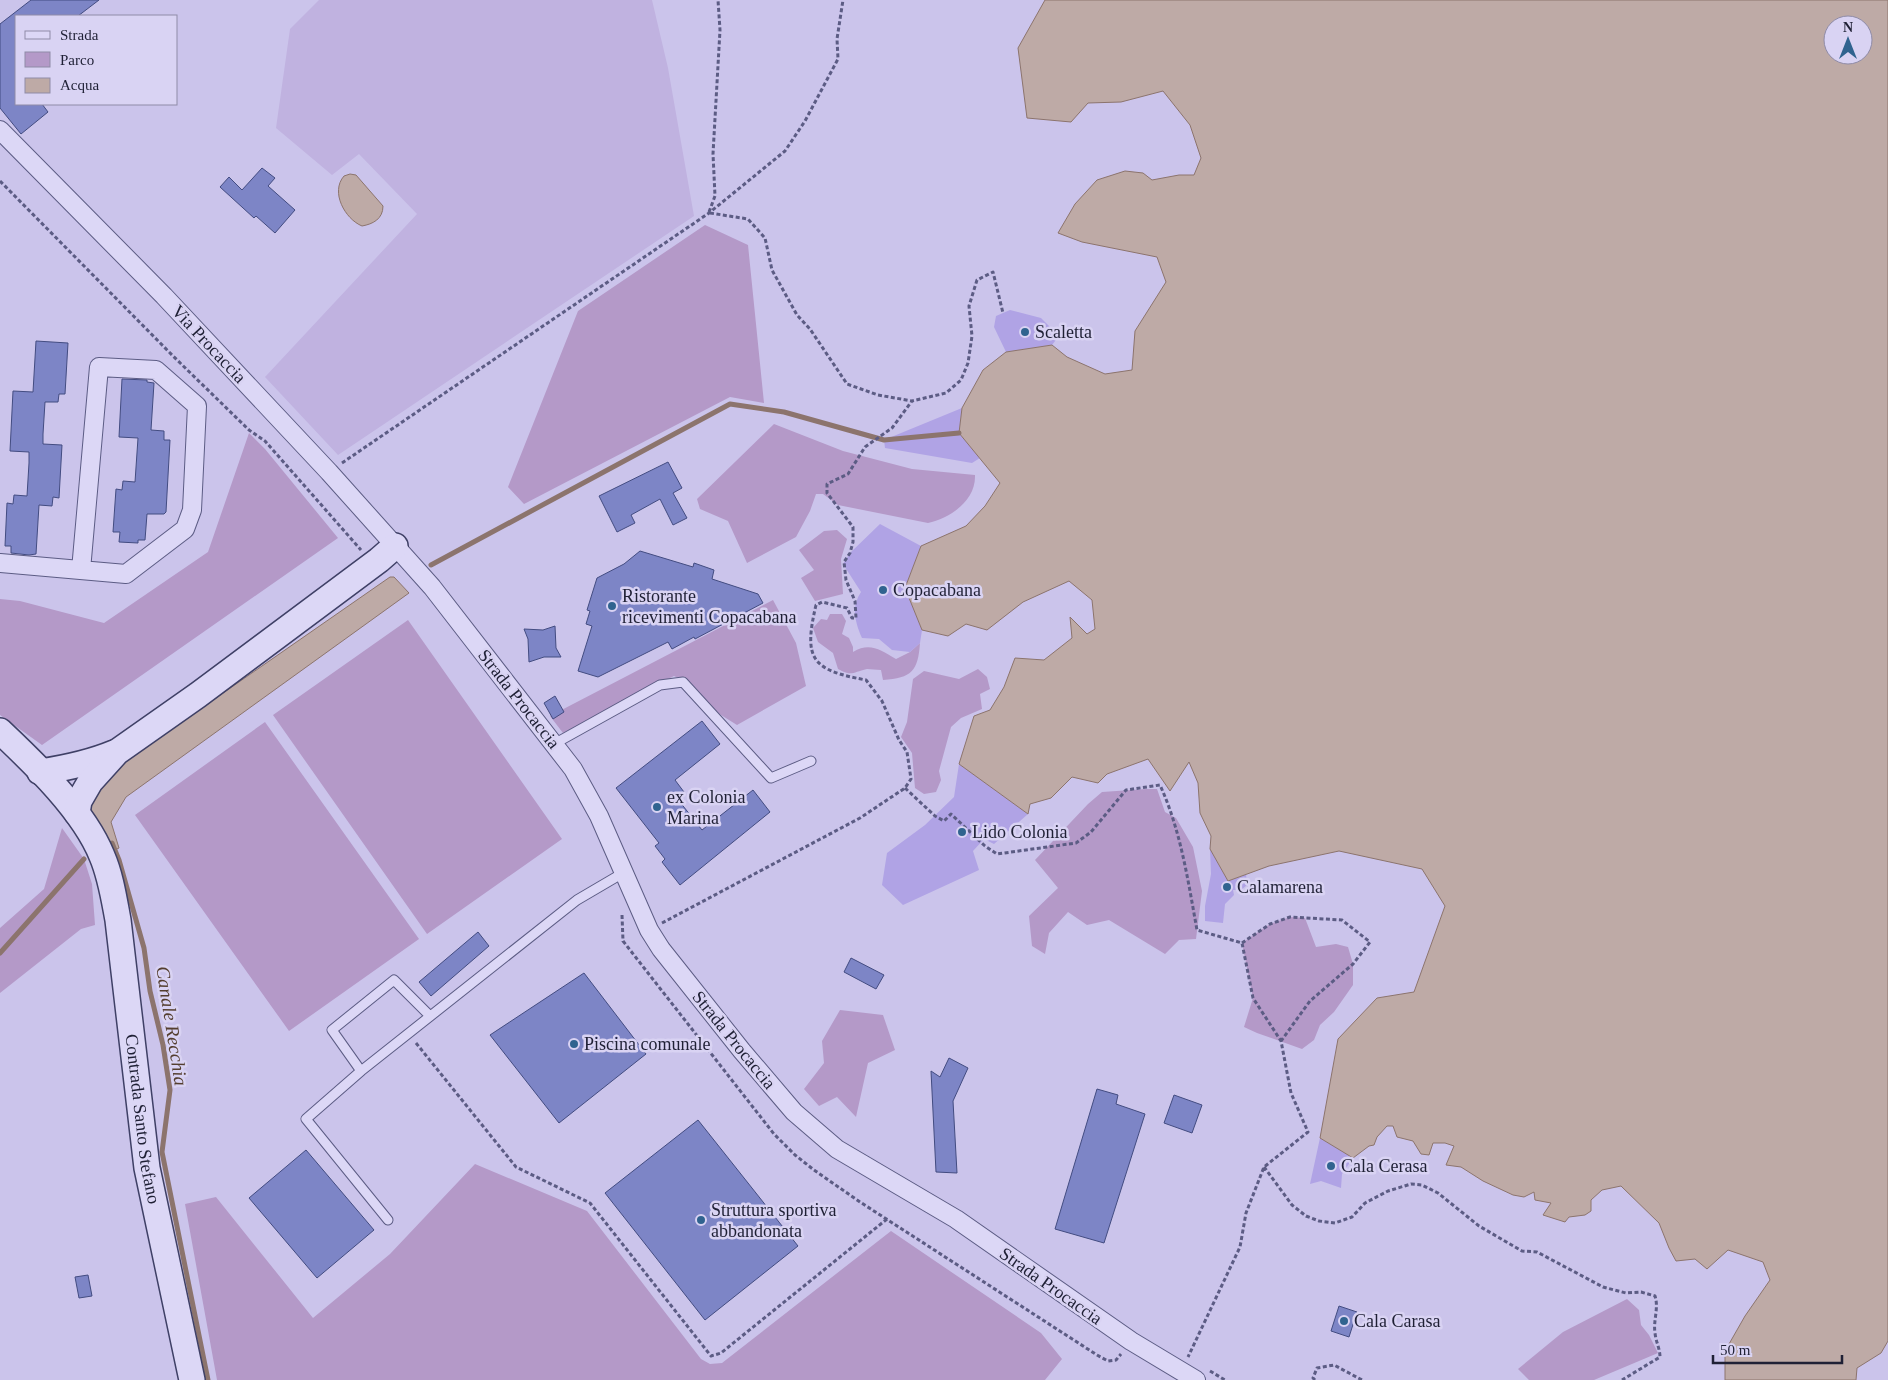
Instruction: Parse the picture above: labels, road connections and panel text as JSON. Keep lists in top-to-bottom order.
{
  "streets": {
    "street": ["Via Procaccia", "Strada Procaccia", "Contrada Santo Stefano"]
  },
  "crossings": [
    ["Via Procaccia", "Strada Procaccia"]
  ],
  "water": ["Canale Recchia"],
  "places": [
    "Scaletta",
    "Copacabana",
    "Ristorante ricevimenti Copacabana",
    "ex Colonia Marina",
    "Lido Colonia",
    "Calamarena",
    "Piscina comunale",
    "Cala Cerasa",
    "Struttura sportiva abbandonata",
    "Cala Carasa"
  ],
  "legend": ["Strada", "Parco", "Acqua"],
  "scale_bar": "50 m",
  "north": "top"
}
